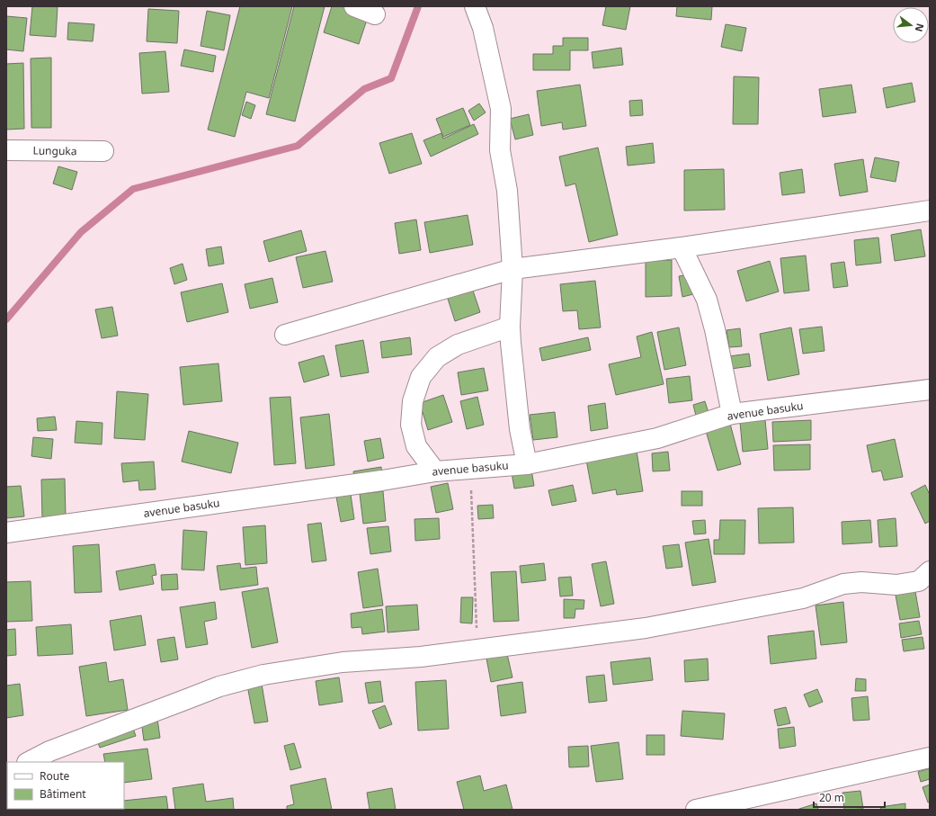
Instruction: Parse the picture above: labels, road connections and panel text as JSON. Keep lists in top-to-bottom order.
{
  "streets": {
    "street": ["Lunguka", "avenue basuku"]
  },
  "legend": ["Route", "Bâtiment"],
  "scale_bar": "20 m",
  "north": "right"
}
